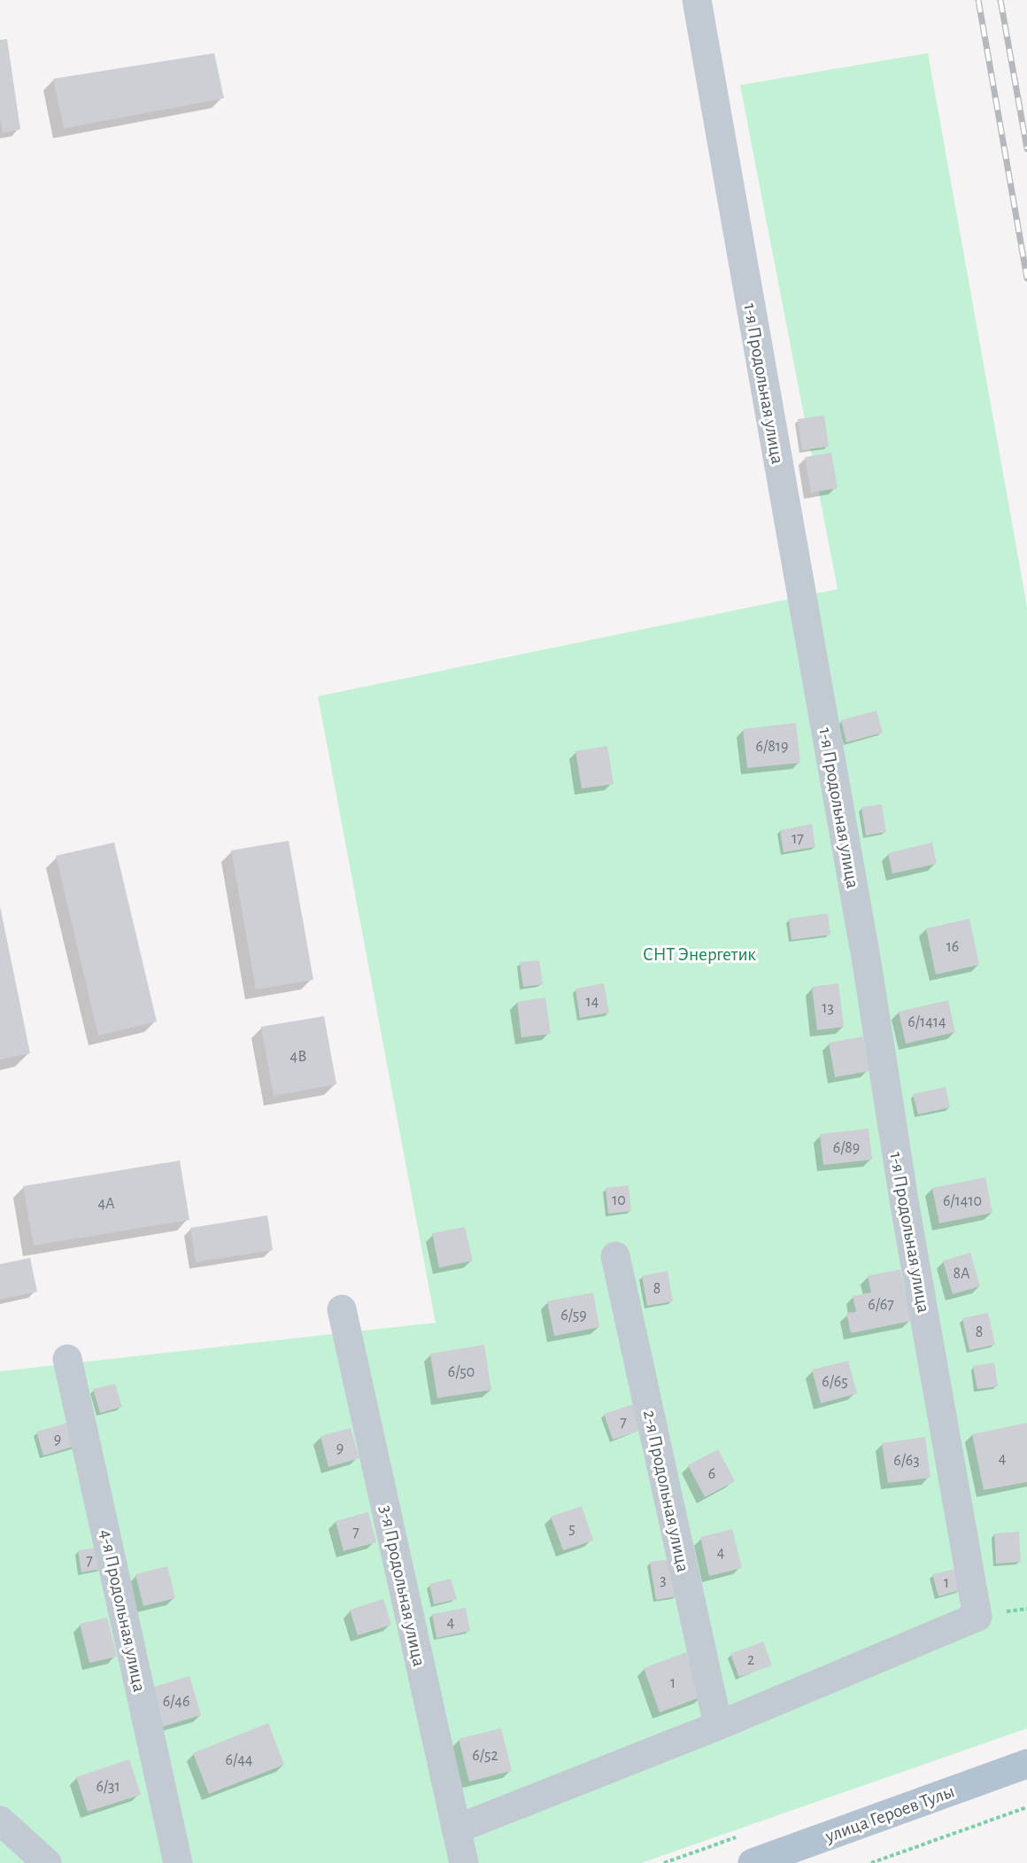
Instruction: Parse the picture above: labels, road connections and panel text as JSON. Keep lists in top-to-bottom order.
{
  "streets": {
    "main road": ["улица Героев Тулы"],
    "street": [
      "1-я Продольная улица",
      "2-я Продольная улица",
      "3-я Продольная улица",
      "4-я Продольная улица"
    ]
  },
  "crossings": [
    ["1-я Продольная улица", "2-я Продольная улица"]
  ],
  "parks": ["СНТ Энергетик"],
  "house_numbers": [
    "6/819",
    "17",
    "16",
    "14",
    "13",
    "6/1414",
    "4В",
    "6/89",
    "10",
    "6/1410",
    "4А",
    "8А",
    "8",
    "6/67",
    "6/59",
    "8",
    "6/50",
    "6/65",
    "7",
    "9",
    "9",
    "4",
    "6/63",
    "6",
    "5",
    "7",
    "4",
    "7",
    "3",
    "1",
    "4",
    "2",
    "1",
    "6/46",
    "6/52",
    "6/44",
    "6/31"
  ]
}
